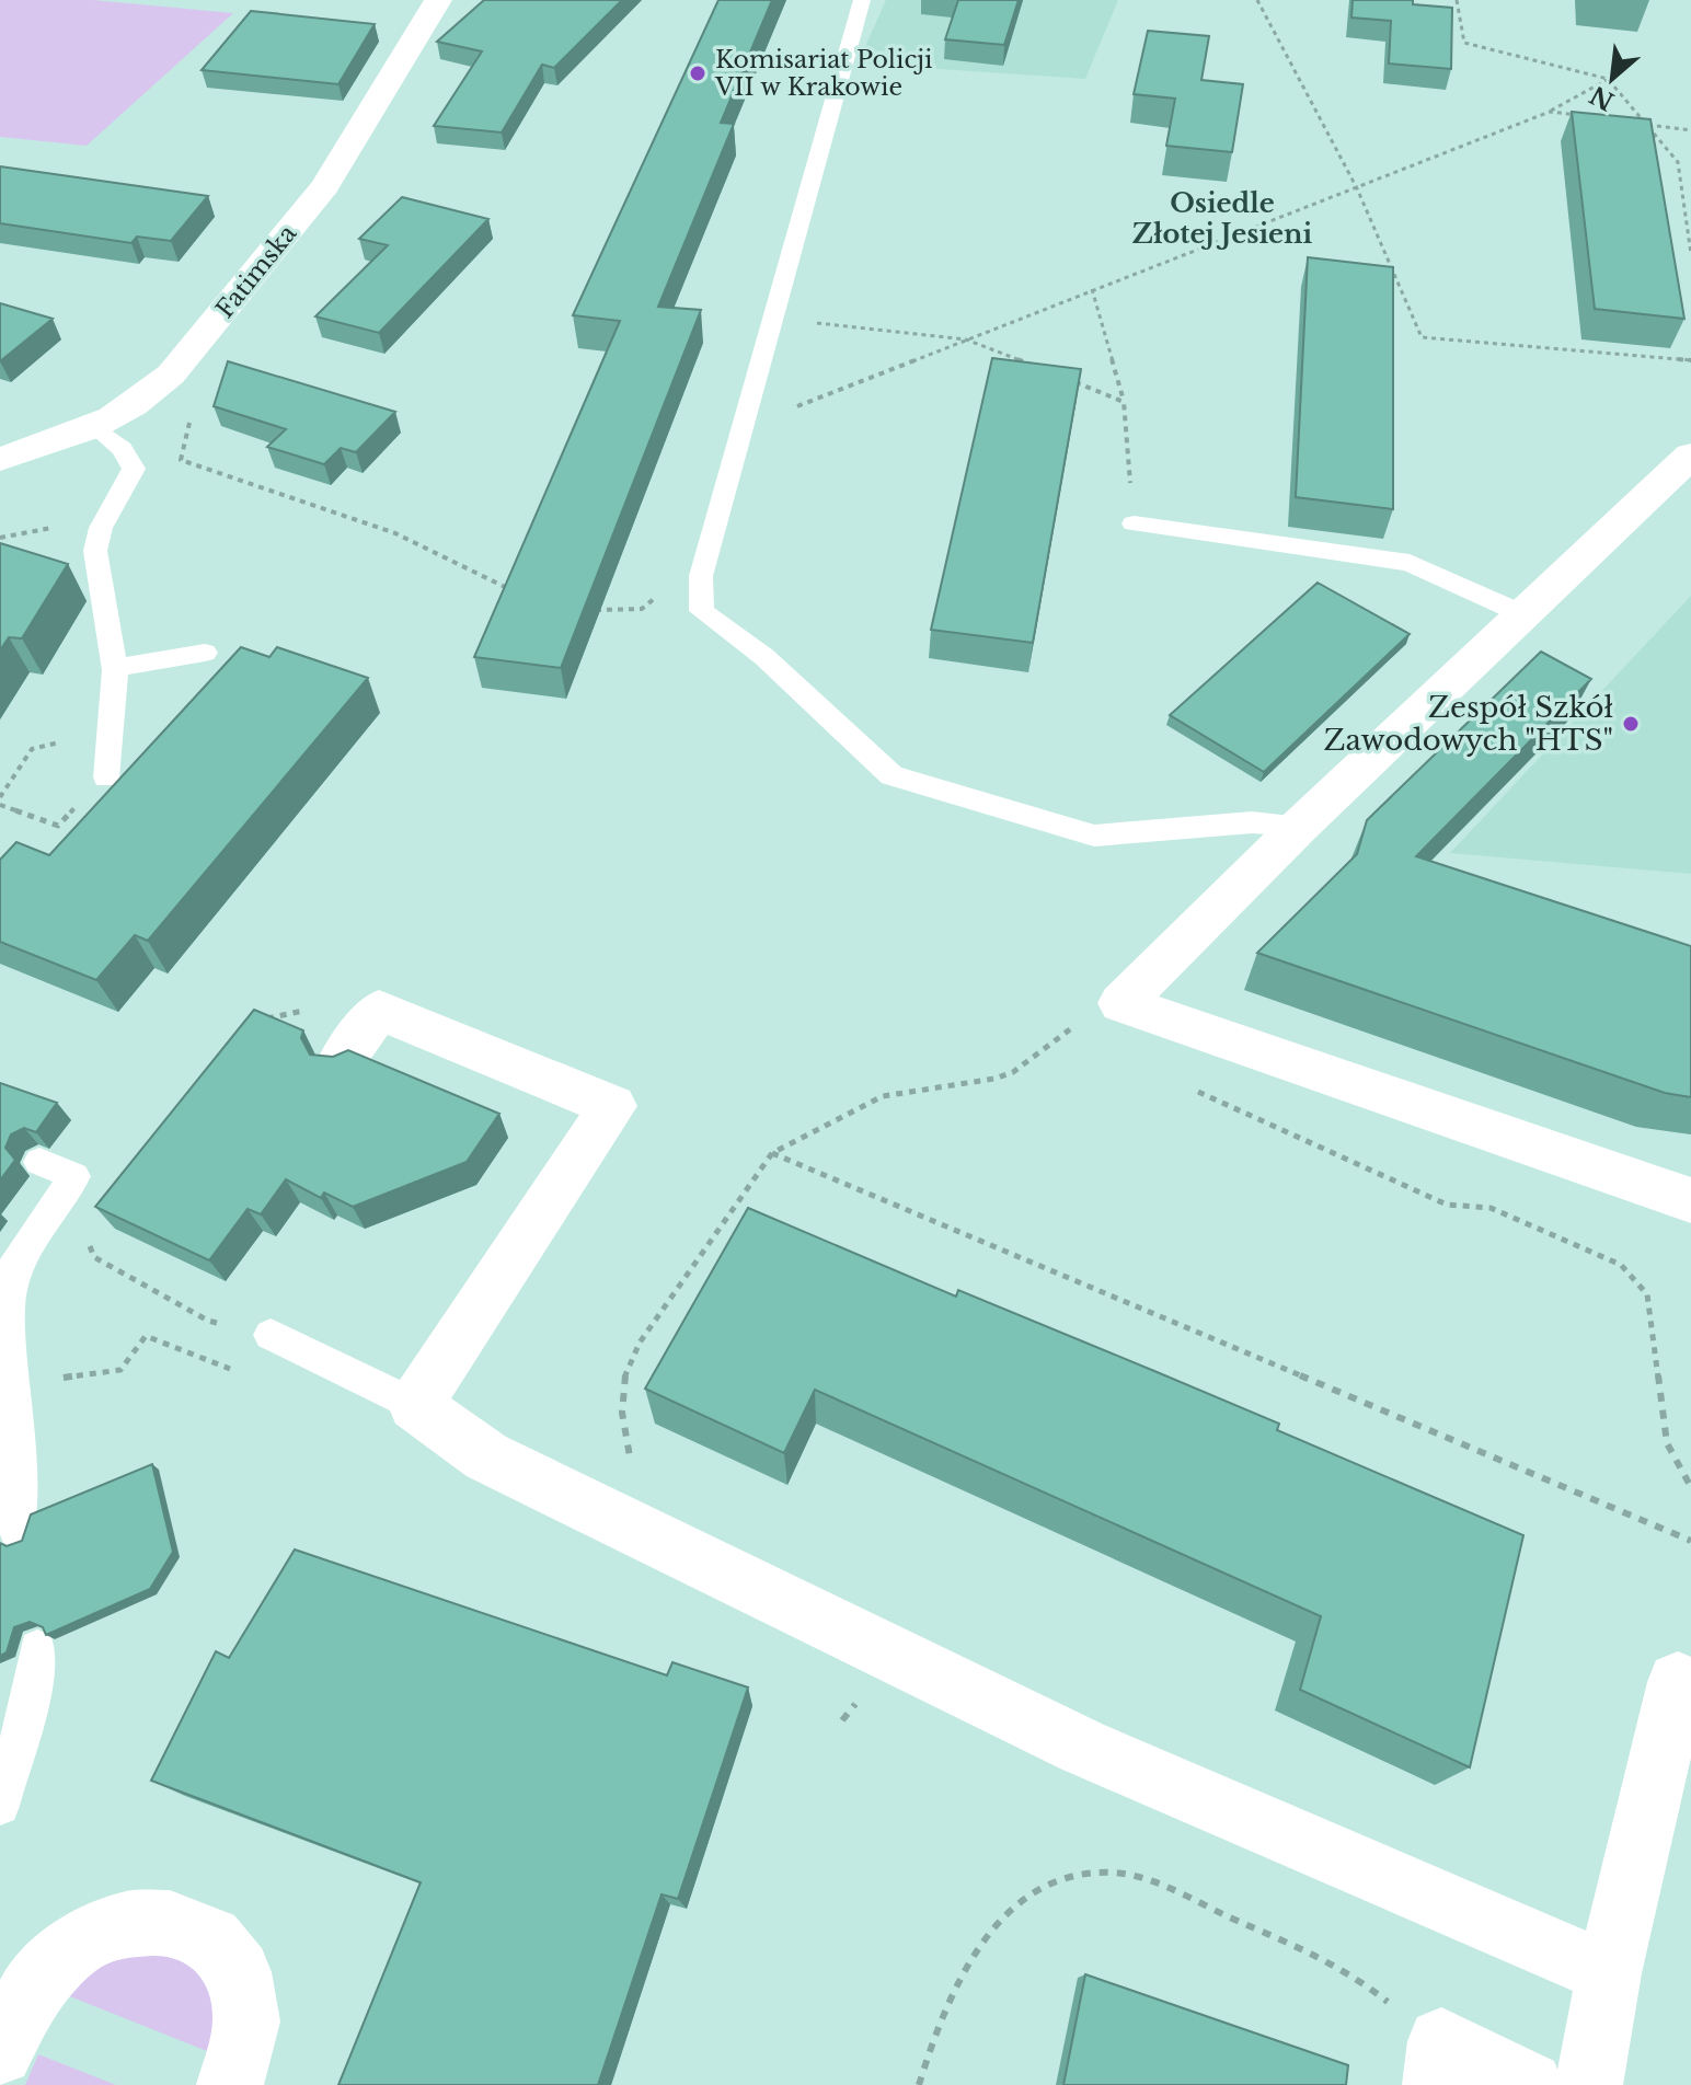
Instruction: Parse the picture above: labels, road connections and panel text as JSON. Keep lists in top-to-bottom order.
{
  "streets": {
    "street": ["Fatimska"]
  },
  "districts": ["Osiedle Złotej Jesieni"],
  "places": ["Komisariat Policji VII w Krakowie", "Zespół Szkół Zawodowych \"HTS\""],
  "north": "bottom left"
}
